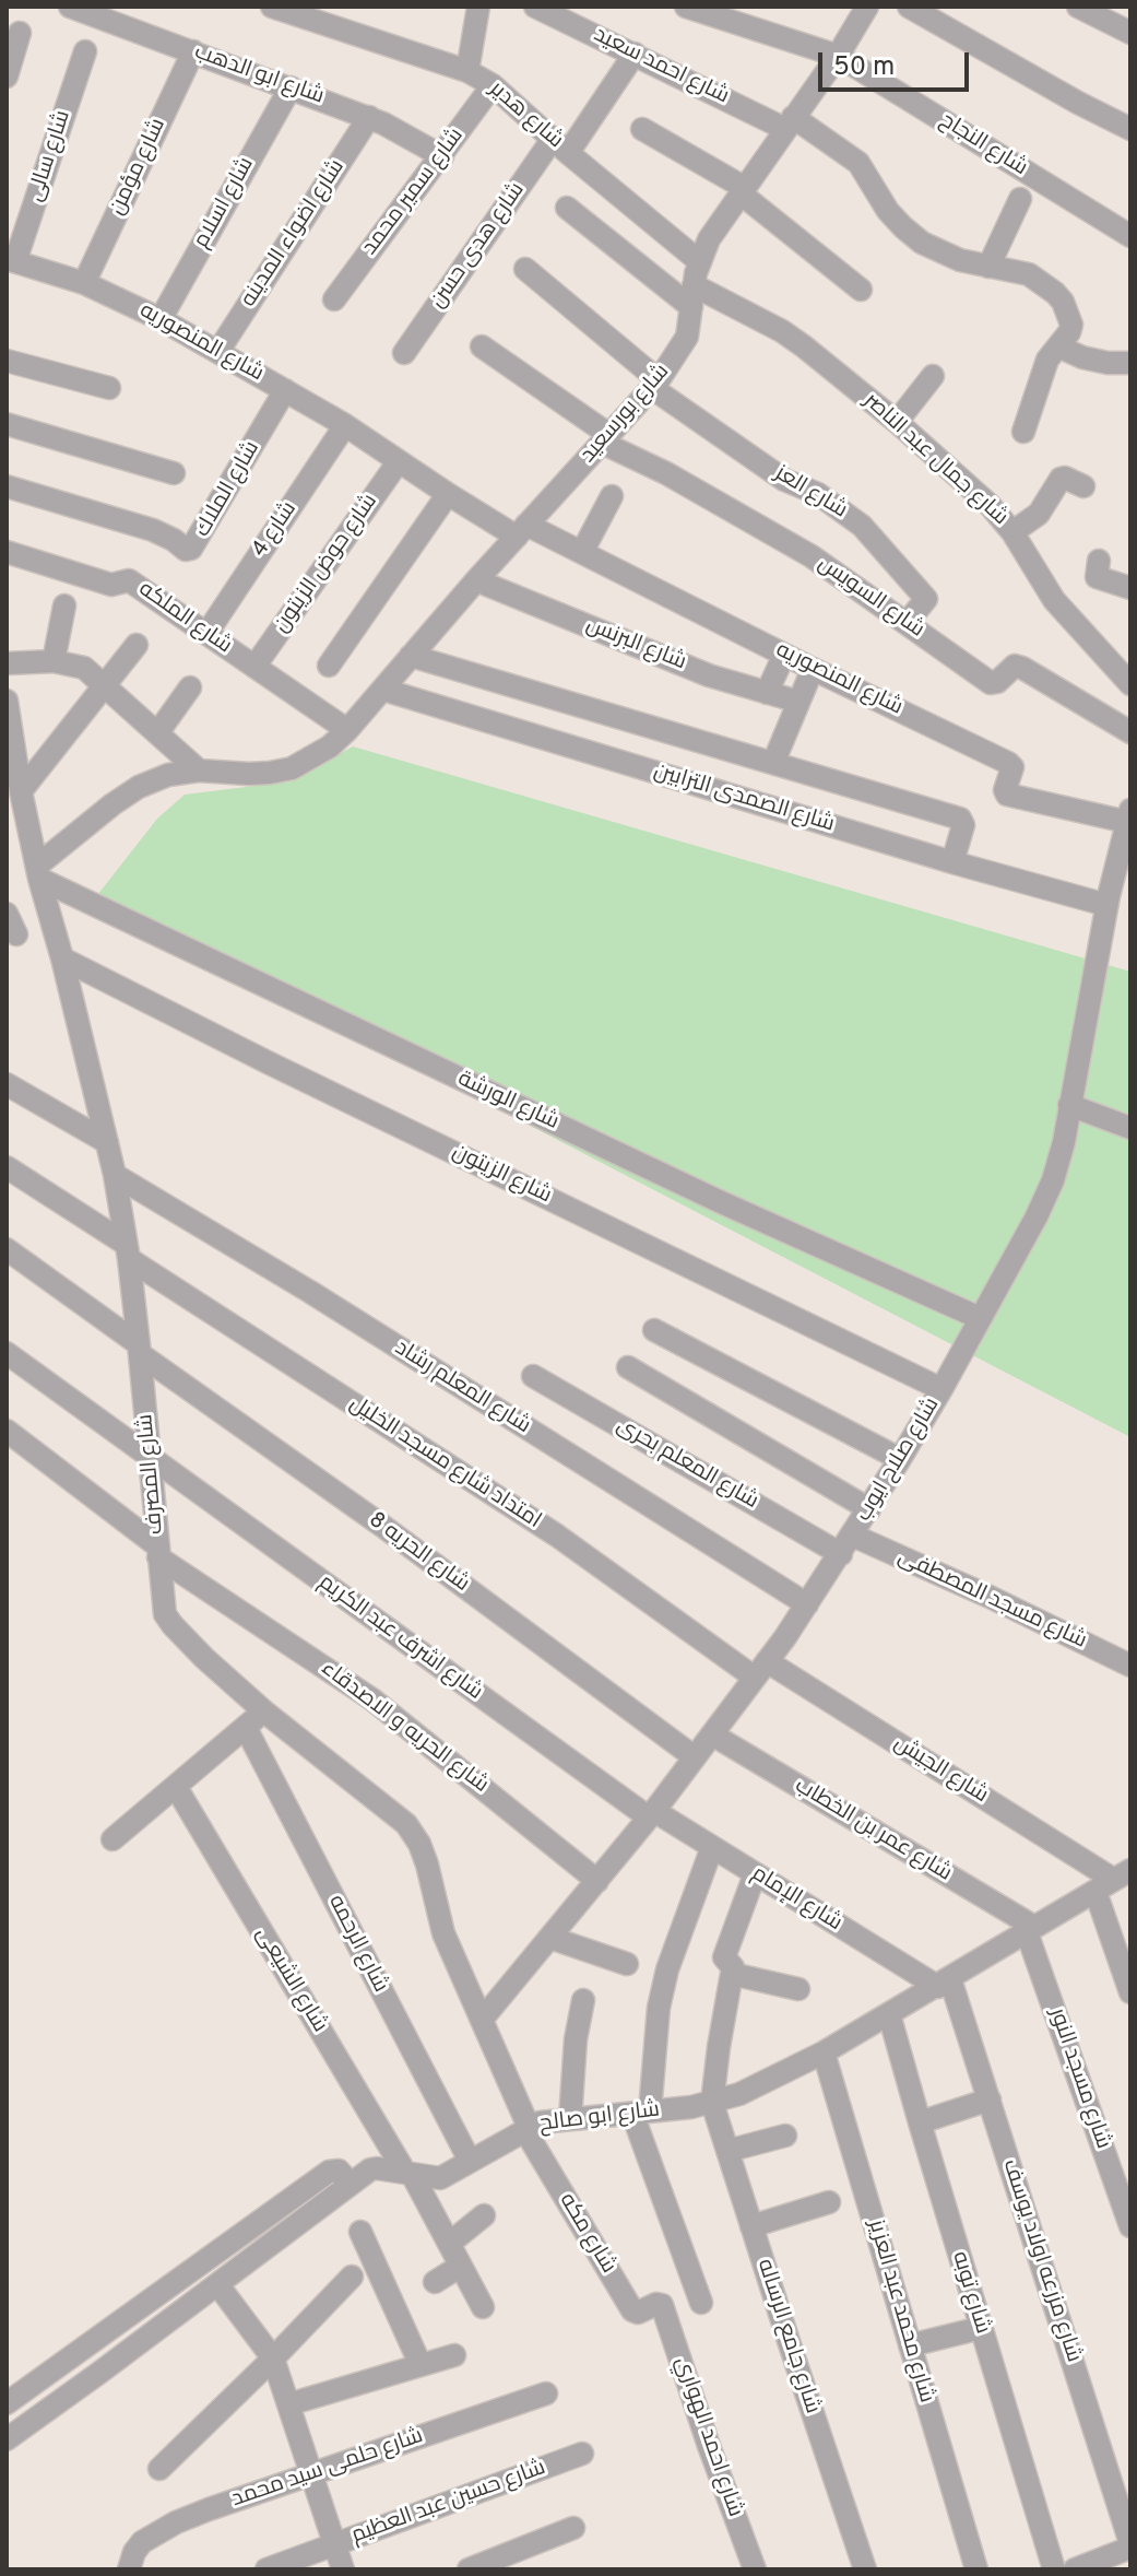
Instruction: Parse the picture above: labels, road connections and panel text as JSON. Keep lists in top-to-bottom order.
{
  "streets": {
    "street": [
      "شارع احمد سعيد",
      "شارع ابو الدهب",
      "شارع هدير",
      "شارع النجاح",
      "شارع سالى",
      "شارع مؤمن",
      "شارع سمير محمد",
      "شارع اسلام",
      "شارع اضواء المدينه",
      "شارع هدى حسن",
      "شارع المنصوريه",
      "شارع بورسعيد",
      "شارع جمال عبد الناصر",
      "شارع الملاك",
      "شارع العز",
      "شارع 4",
      "شارع حوض الزيتون",
      "شارع السويس",
      "شارع الملكه",
      "شارع البرنس",
      "شارع الصمدى الترابين",
      "شارع الورشة",
      "شارع الزيتون",
      "شارع المعلم رشاد",
      "شارع صلاح ايوب",
      "امتداد شارع مسجد الخليل",
      "شارع المعلم بحرى",
      "شارع المصرف",
      "شارع الحريه 8",
      "شارع مسجد المصطفى",
      "شارع اشرف عبد الكريم",
      "شارع الحريه و الاصدقاء",
      "شارع الجيش",
      "شارع عمر بن الخطاب",
      "شارع الإمام",
      "شارع الرحمه",
      "شارع الشيعى",
      "شارع مسجد النور",
      "شارع ابو صالح",
      "شارع مكه",
      "شارع مزرعه اولاد يوسف",
      "شارع توبه",
      "شارع محمد عبد العزيز",
      "شارع جامع الرساله",
      "شارع احمد الهواري",
      "شارع حلمى سيد محمد",
      "شارع حسين عبد العظيم"
    ]
  },
  "crossings": [
    ["شارع احمد سعيد", "شارع هدى حسن"],
    ["شارع احمد سعيد", "شارع بورسعيد"],
    ["شارع ابو الدهب", "شارع مؤمن"],
    ["شارع ابو الدهب", "شارع سمير محمد"],
    ["شارع ابو الدهب", "شارع اسلام"],
    ["شارع ابو الدهب", "شارع اضواء المدينه"],
    ["شارع هدير", "شارع سمير محمد"],
    ["شارع هدير", "شارع هدى حسن"],
    ["شارع هدير", "شارع بورسعيد"],
    ["شارع النجاح", "شارع بورسعيد"],
    ["شارع سالى", "شارع المنصوريه"],
    ["شارع مؤمن", "شارع المنصوريه"],
    ["شارع اسلام", "شارع المنصوريه"],
    ["شارع اضواء المدينه", "شارع المنصوريه"],
    ["شارع المنصوريه", "شارع بورسعيد"],
    ["شارع المنصوريه", "شارع الملاك"],
    ["شارع المنصوريه", "شارع 4"],
    ["شارع المنصوريه", "شارع حوض الزيتون"],
    ["شارع المنصوريه", "شارع صلاح ايوب"],
    ["شارع بورسعيد", "شارع جمال عبد الناصر"],
    ["شارع بورسعيد", "شارع العز"],
    ["شارع بورسعيد", "شارع السويس"],
    ["شارع بورسعيد", "شارع الملكه"],
    ["شارع بورسعيد", "شارع البرنس"],
    ["شارع بورسعيد", "شارع الصمدى الترابين"],
    ["شارع بورسعيد", "شارع الورشة"],
    ["شارع بورسعيد", "شارع المصرف"],
    ["شارع العز", "شارع السويس"],
    ["شارع 4", "شارع الملكه"],
    ["شارع حوض الزيتون", "شارع الملكه"],
    ["شارع الصمدى الترابين", "شارع صلاح ايوب"],
    ["شارع الورشة", "شارع صلاح ايوب"],
    ["شارع الورشة", "شارع المصرف"],
    ["شارع الزيتون", "شارع صلاح ايوب"],
    ["شارع الزيتون", "شارع المصرف"],
    ["شارع المعلم رشاد", "شارع صلاح ايوب"],
    ["شارع المعلم رشاد", "شارع المصرف"],
    ["شارع صلاح ايوب", "امتداد شارع مسجد الخليل"],
    ["شارع صلاح ايوب", "شارع المعلم بحرى"],
    ["شارع صلاح ايوب", "شارع المصرف"],
    ["شارع صلاح ايوب", "شارع الحريه 8"],
    ["شارع صلاح ايوب", "شارع مسجد المصطفى"],
    ["شارع صلاح ايوب", "شارع اشرف عبد الكريم"],
    ["شارع صلاح ايوب", "شارع الحريه و الاصدقاء"],
    ["شارع صلاح ايوب", "شارع الجيش"],
    ["شارع صلاح ايوب", "شارع عمر بن الخطاب"],
    ["شارع صلاح ايوب", "شارع الإمام"],
    ["امتداد شارع مسجد الخليل", "شارع المصرف"],
    ["امتداد شارع مسجد الخليل", "شارع الجيش"],
    ["شارع المعلم بحرى", "شارع مسجد المصطفى"],
    ["شارع المصرف", "شارع الحريه 8"],
    ["شارع المصرف", "شارع اشرف عبد الكريم"],
    ["شارع المصرف", "شارع الحريه و الاصدقاء"],
    ["شارع المصرف", "شارع ابو صالح"],
    ["شارع المصرف", "شارع مكه"],
    ["شارع اشرف عبد الكريم", "شارع الإمام"],
    ["شارع الجيش", "شارع ابو صالح"],
    ["شارع عمر بن الخطاب", "شارع مسجد النور"],
    ["شارع عمر بن الخطاب", "شارع ابو صالح"],
    ["شارع الإمام", "شارع ابو صالح"],
    ["شارع الإمام", "شارع مزرعه اولاد يوسف"],
    ["شارع الرحمه", "شارع ابو صالح"],
    ["شارع الشيعى", "شارع ابو صالح"],
    ["شارع مسجد النور", "شارع ابو صالح"],
    ["شارع ابو صالح", "شارع مكه"],
    ["شارع ابو صالح", "شارع مزرعه اولاد يوسف"],
    ["شارع ابو صالح", "شارع توبه"],
    ["شارع ابو صالح", "شارع محمد عبد العزيز"],
    ["شارع ابو صالح", "شارع جامع الرساله"],
    ["شارع مكه", "شارع احمد الهواري"]
  ],
  "scale_bar": "50 m"
}
